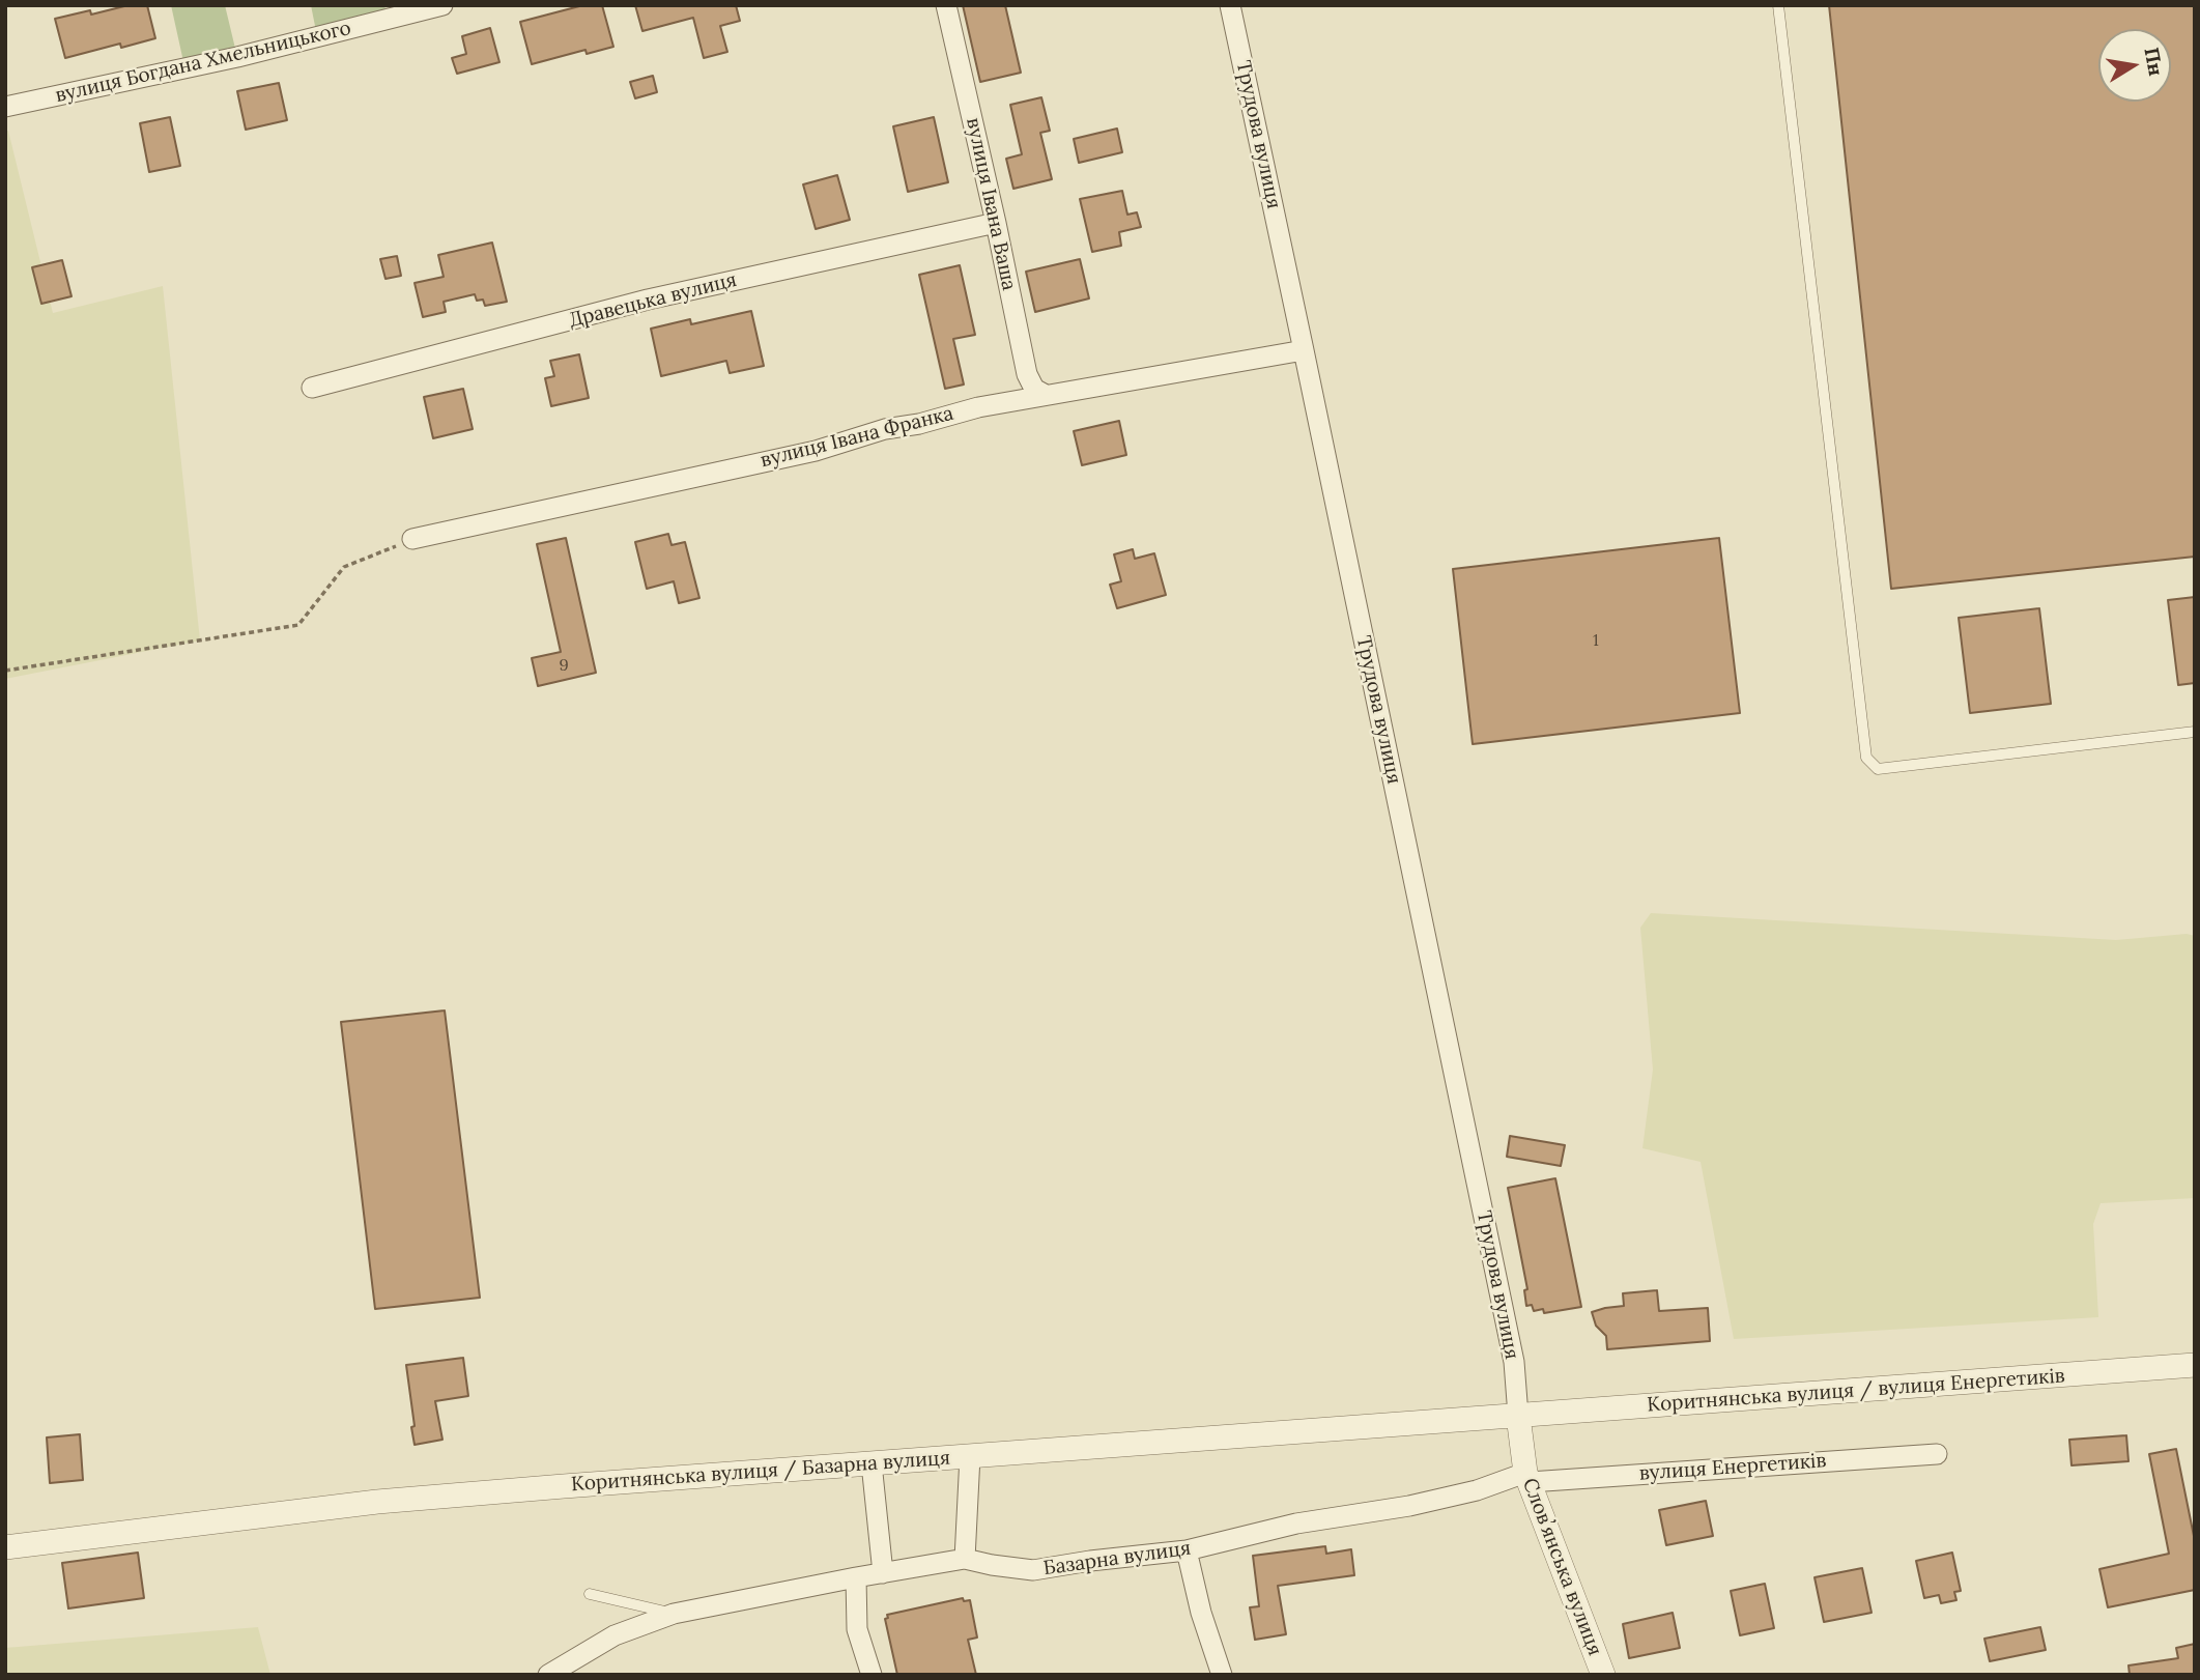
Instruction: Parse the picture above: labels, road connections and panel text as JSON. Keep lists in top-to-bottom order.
{
  "streets": {
    "street": [
      "вулиця Богдана Хмельницького",
      "Трудова вулиця",
      "вулиця Івана Ваша",
      "Дравецька вулиця",
      "вулиця Івана Франка",
      "Коритнянська вулиця / вулиця Енергетиків",
      "вулиця Енергетиків",
      "Коритнянська вулиця / Базарна вулиця",
      "Базарна вулиця",
      "Словʼянська вулиця"
    ]
  },
  "crossings": [
    ["Трудова вулиця", "вулиця Івана Франка"],
    ["Трудова вулиця", "Коритнянська вулиця / вулиця Енергетиків"],
    ["Трудова вулиця", "Коритнянська вулиця / Базарна вулиця"],
    ["Трудова вулиця", "Словʼянська вулиця"],
    ["вулиця Івана Ваша", "Дравецька вулиця"],
    ["вулиця Івана Ваша", "вулиця Івана Франка"],
    ["Коритнянська вулиця / вулиця Енергетиків", "Коритнянська вулиця / Базарна вулиця"],
    ["Коритнянська вулиця / вулиця Енергетиків", "Словʼянська вулиця"],
    ["вулиця Енергетиків", "Базарна вулиця"],
    ["вулиця Енергетиків", "Словʼянська вулиця"],
    ["Коритнянська вулиця / Базарна вулиця", "Словʼянська вулиця"],
    ["Базарна вулиця", "Словʼянська вулиця"]
  ],
  "house_numbers": ["1", "9"],
  "north": "right"
}
